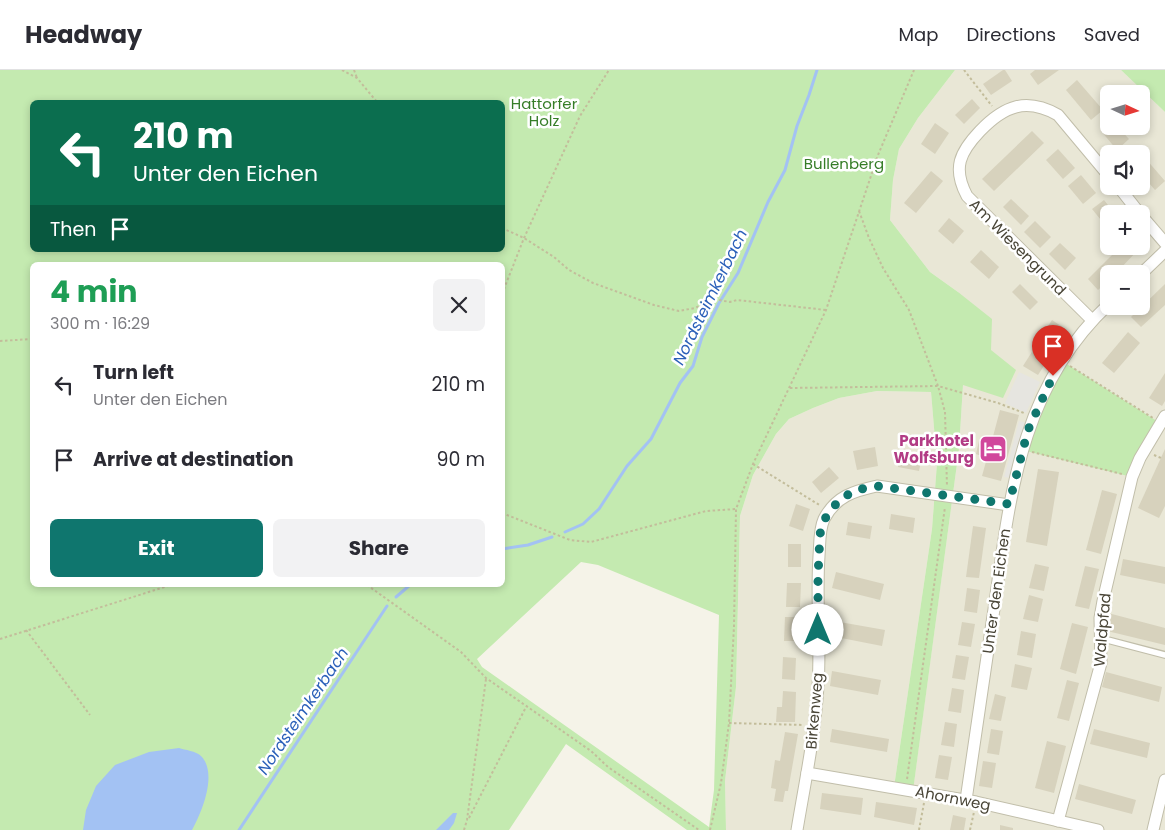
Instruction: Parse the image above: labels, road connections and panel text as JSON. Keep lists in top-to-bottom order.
{
  "streets": {
    "street": [
      "Am Wiesengrund",
      "Unter den Eichen",
      "Waldpfad",
      "Birkenweg",
      "Ahornweg"
    ]
  },
  "crossings": [
    ["Am Wiesengrund", "Unter den Eichen"],
    ["Unter den Eichen", "Birkenweg"],
    ["Unter den Eichen", "Ahornweg"],
    ["Waldpfad", "Ahornweg"],
    ["Birkenweg", "Ahornweg"]
  ],
  "water": ["Nordsteimkerbach"],
  "parks": ["Hattorfer Holz", "Bullenberg"],
  "places": {
    "hotel": ["Parkhotel Wolfsburg"]
  },
  "north": "right",
  "page": {
    "header": "Headway",
    "nav": ["Map", "Directions", "Saved"],
    "map_buttons": ["+", "−"],
    "turn": ["210 m", "Unter den Eichen"],
    "then": "Then",
    "heading": ["4 min", "300 m · 16:29"],
    "list": [
      {
        "name": "Turn left",
        "note": "Unter den Eichen",
        "value": "210 m"
      },
      {
        "name": "Arrive at destination",
        "value": "90 m"
      }
    ],
    "buttons": ["Exit", "Share"]
  }
}
